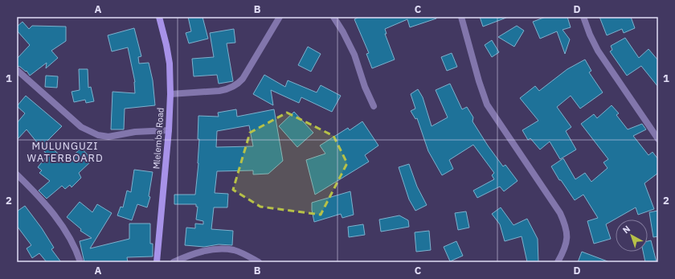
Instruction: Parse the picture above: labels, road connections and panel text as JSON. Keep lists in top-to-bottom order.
{
  "streets": {
    "street": ["Mlelemba Road"]
  },
  "districts": ["MULUNGUZI WATERBOARD"],
  "north": "top left",
  "grid": {
    "columns": [
      "A",
      "B",
      "C",
      "D"
    ],
    "rows": ["1", "2"]
  }
}
